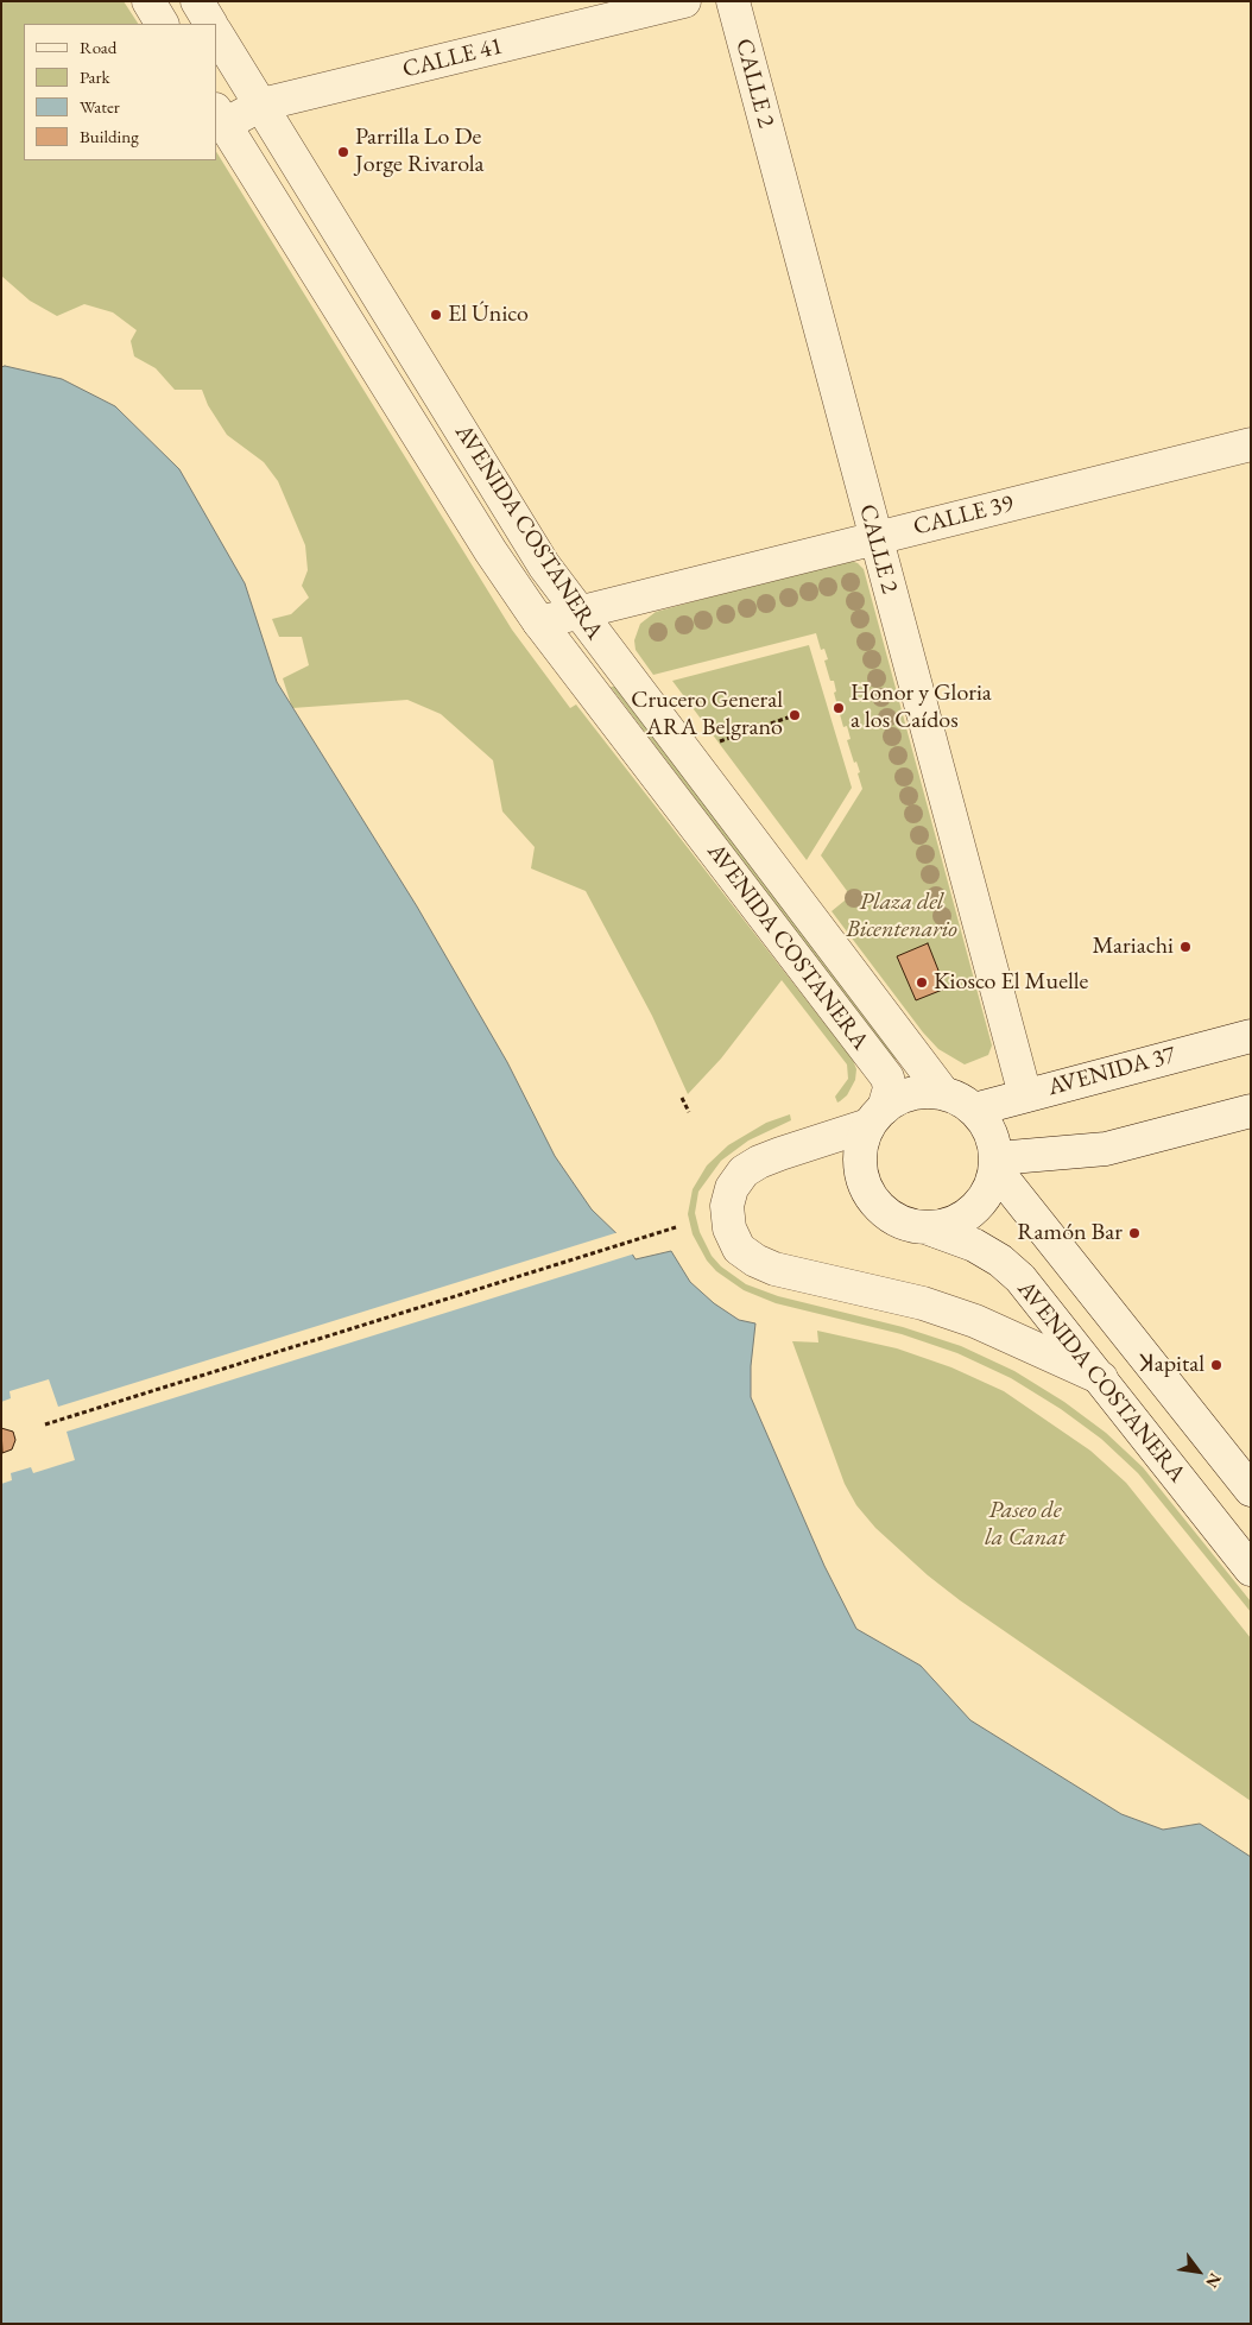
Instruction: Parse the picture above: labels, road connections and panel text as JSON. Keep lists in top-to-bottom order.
{
  "streets": {
    "street": [
      "CALLE 41",
      "CALLE 2",
      "CALLE 39",
      "AVENIDA COSTANERA",
      "AVENIDA 37"
    ]
  },
  "crossings": [
    ["CALLE 41", "AVENIDA COSTANERA"],
    ["CALLE 2", "CALLE 39"],
    ["CALLE 2", "AVENIDA 37"],
    ["CALLE 39", "AVENIDA COSTANERA"],
    ["AVENIDA COSTANERA", "AVENIDA 37"]
  ],
  "parks": ["Plaza del Bicentenario", "Paseo de la Canat"],
  "places": [
    "Parrilla Lo De Jorge Rivarola",
    "El Único",
    "Honor y Gloria a los Caídos",
    "Crucero General ARA Belgrano",
    "Mariachi",
    "Kiosco El Muelle",
    "Ramón Bar",
    "Ʞapital"
  ],
  "legend": [
    "Road",
    "Park",
    "Water",
    "Building"
  ],
  "north": "bottom right"
}
